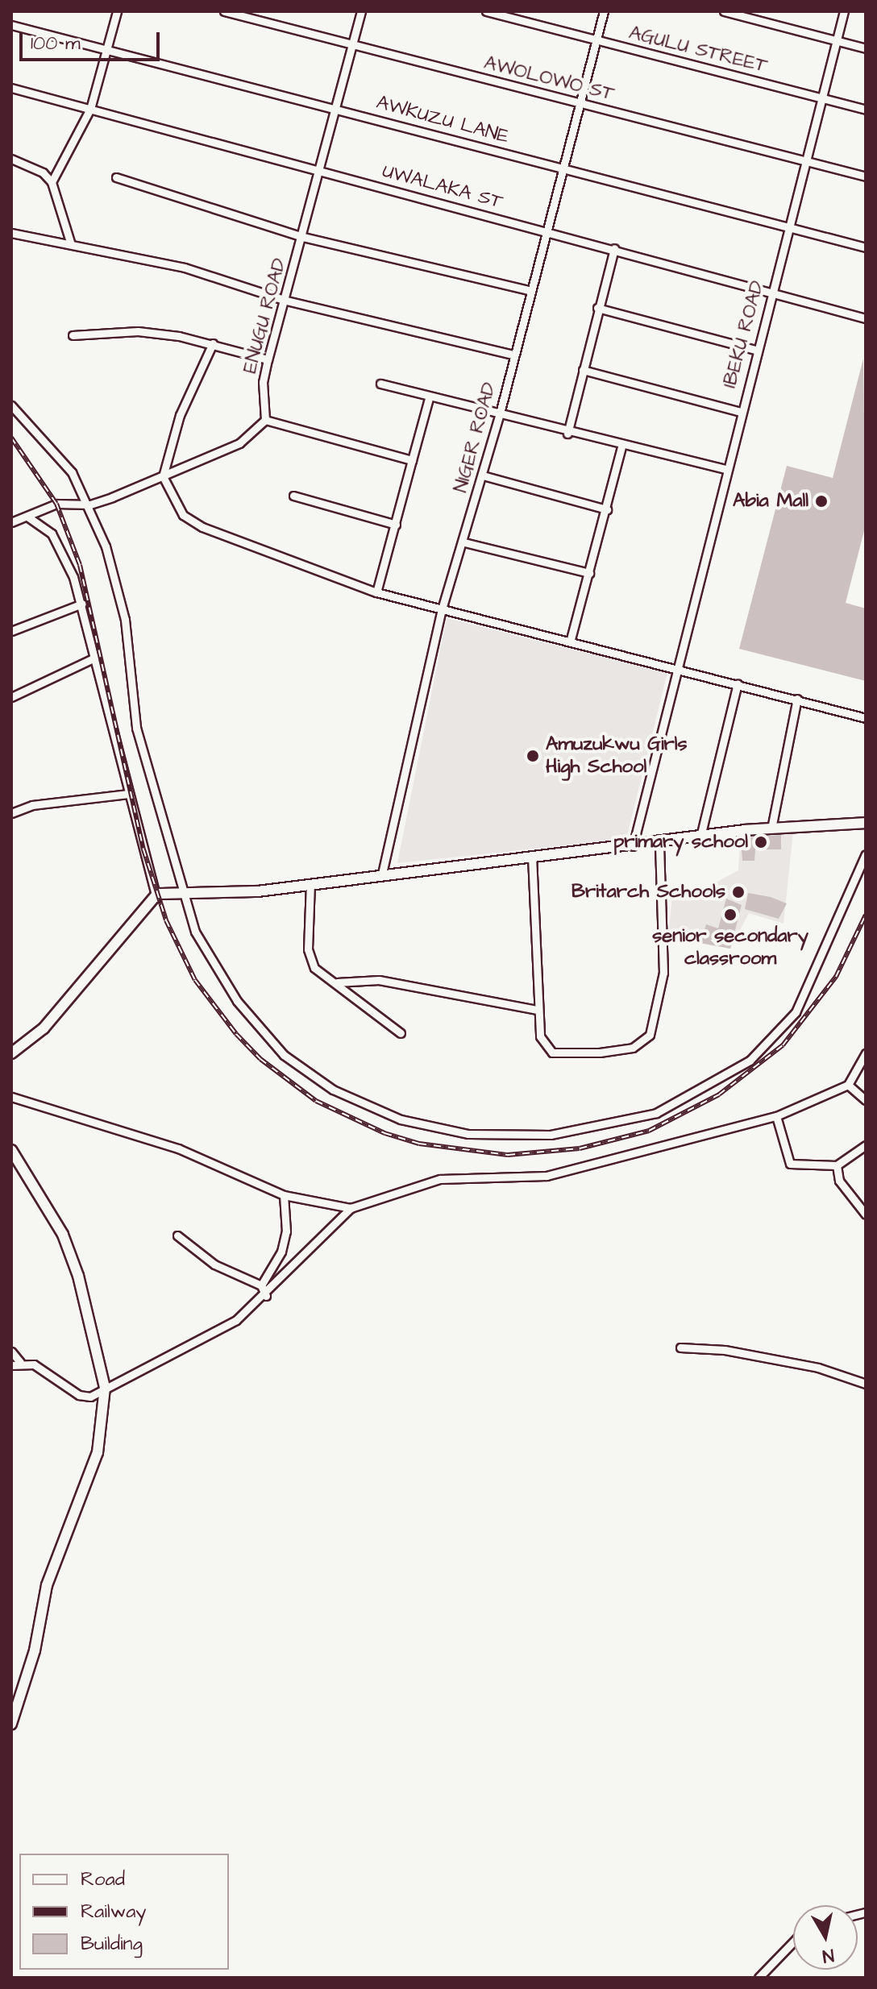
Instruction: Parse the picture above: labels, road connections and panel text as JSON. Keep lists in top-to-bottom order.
{
  "streets": {
    "street": [
      "AGULU STREET",
      "AWOLOWO ST",
      "AWKUZU LANE",
      "UWALAKA ST",
      "ENUGU ROAD",
      "IBEKU ROAD",
      "NIGER ROAD"
    ]
  },
  "crossings": [
    ["AGULU STREET", "IBEKU ROAD"],
    ["AGULU STREET", "NIGER ROAD"],
    ["AWOLOWO ST", "ENUGU ROAD"],
    ["AWOLOWO ST", "IBEKU ROAD"],
    ["AWOLOWO ST", "NIGER ROAD"],
    ["AWKUZU LANE", "ENUGU ROAD"],
    ["AWKUZU LANE", "IBEKU ROAD"],
    ["AWKUZU LANE", "NIGER ROAD"],
    ["UWALAKA ST", "ENUGU ROAD"],
    ["UWALAKA ST", "IBEKU ROAD"],
    ["UWALAKA ST", "NIGER ROAD"]
  ],
  "places": [
    "Abia Mall",
    "Amuzukwu Girls High School",
    "primary school",
    "Britarch Schools",
    "senior secondary classroom"
  ],
  "legend": ["Road", "Railway", "Building"],
  "scale_bar": "100 m",
  "north": "bottom"
}
